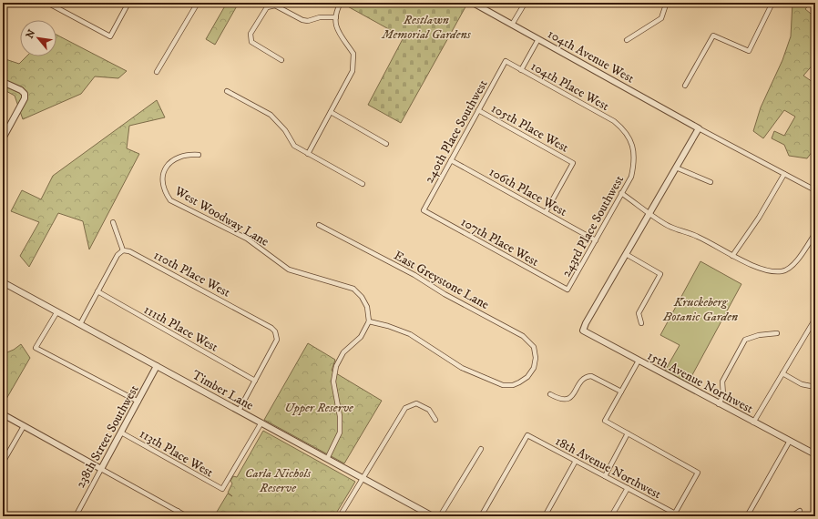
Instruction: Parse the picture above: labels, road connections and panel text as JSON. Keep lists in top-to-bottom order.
{
  "streets": {
    "street": [
      "104th Avenue West",
      "104th Place West",
      "105th Place West",
      "240th Place Southwest",
      "106th Place West",
      "West Woodway Lane",
      "243rd Place Southwest",
      "107th Place West",
      "110th Place West",
      "East Greystone Lane",
      "111th Place West",
      "15th Avenue Northwest",
      "Timber Lane",
      "238th Street Southwest",
      "113th Place West",
      "18th Avenue Northwest"
    ]
  },
  "crossings": [
    ["104th Place West", "240th Place Southwest"],
    ["104th Place West", "243rd Place Southwest"],
    ["105th Place West", "240th Place Southwest"],
    ["105th Place West", "106th Place West"],
    ["240th Place Southwest", "106th Place West"],
    ["240th Place Southwest", "107th Place West"],
    ["106th Place West", "243rd Place Southwest"],
    ["West Woodway Lane", "East Greystone Lane"],
    ["243rd Place Southwest", "107th Place West"],
    ["110th Place West", "111th Place West"],
    ["Timber Lane", "238th Street Southwest"],
    ["Timber Lane", "113th Place West"],
    ["238th Street Southwest", "113th Place West"]
  ],
  "parks": [
    "Restlawn Memorial Gardens",
    "Kruckeberg Botanic Garden",
    "Upper Reserve",
    "Carla Nichols Reserve"
  ],
  "north": "top left"
}
